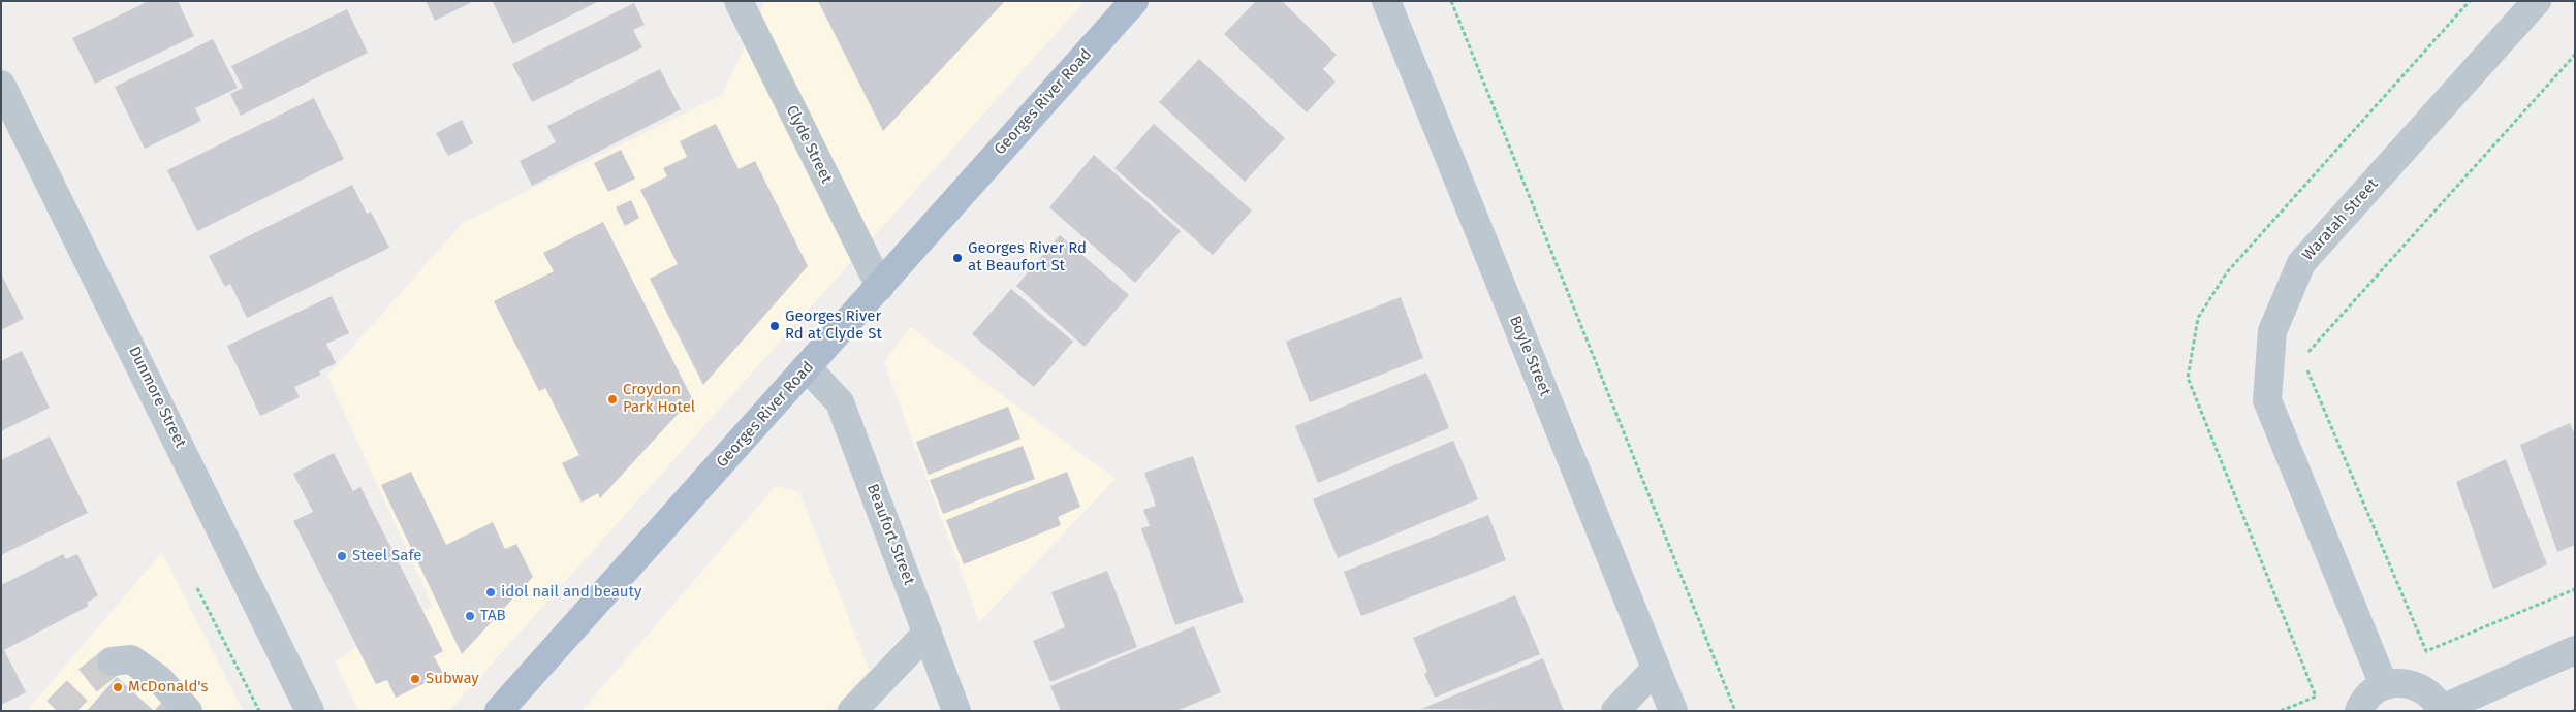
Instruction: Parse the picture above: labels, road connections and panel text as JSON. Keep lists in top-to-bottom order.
{
  "streets": {
    "main road": ["Georges River Road"],
    "street": [
      "Clyde Street",
      "Waratah Street",
      "Boyle Street",
      "Dunmore Street",
      "Beaufort Street"
    ]
  },
  "crossings": [
    ["Georges River Road", "Clyde Street"],
    ["Georges River Road", "Beaufort Street"]
  ],
  "places": [
    "Georges River Rd at Beaufort St",
    "Georges River Rd at Clyde St",
    "Croydon Park Hotel",
    "Steel Safe",
    "idol nail and beauty",
    "TAB",
    "Subway",
    "McDonald's"
  ]
}
